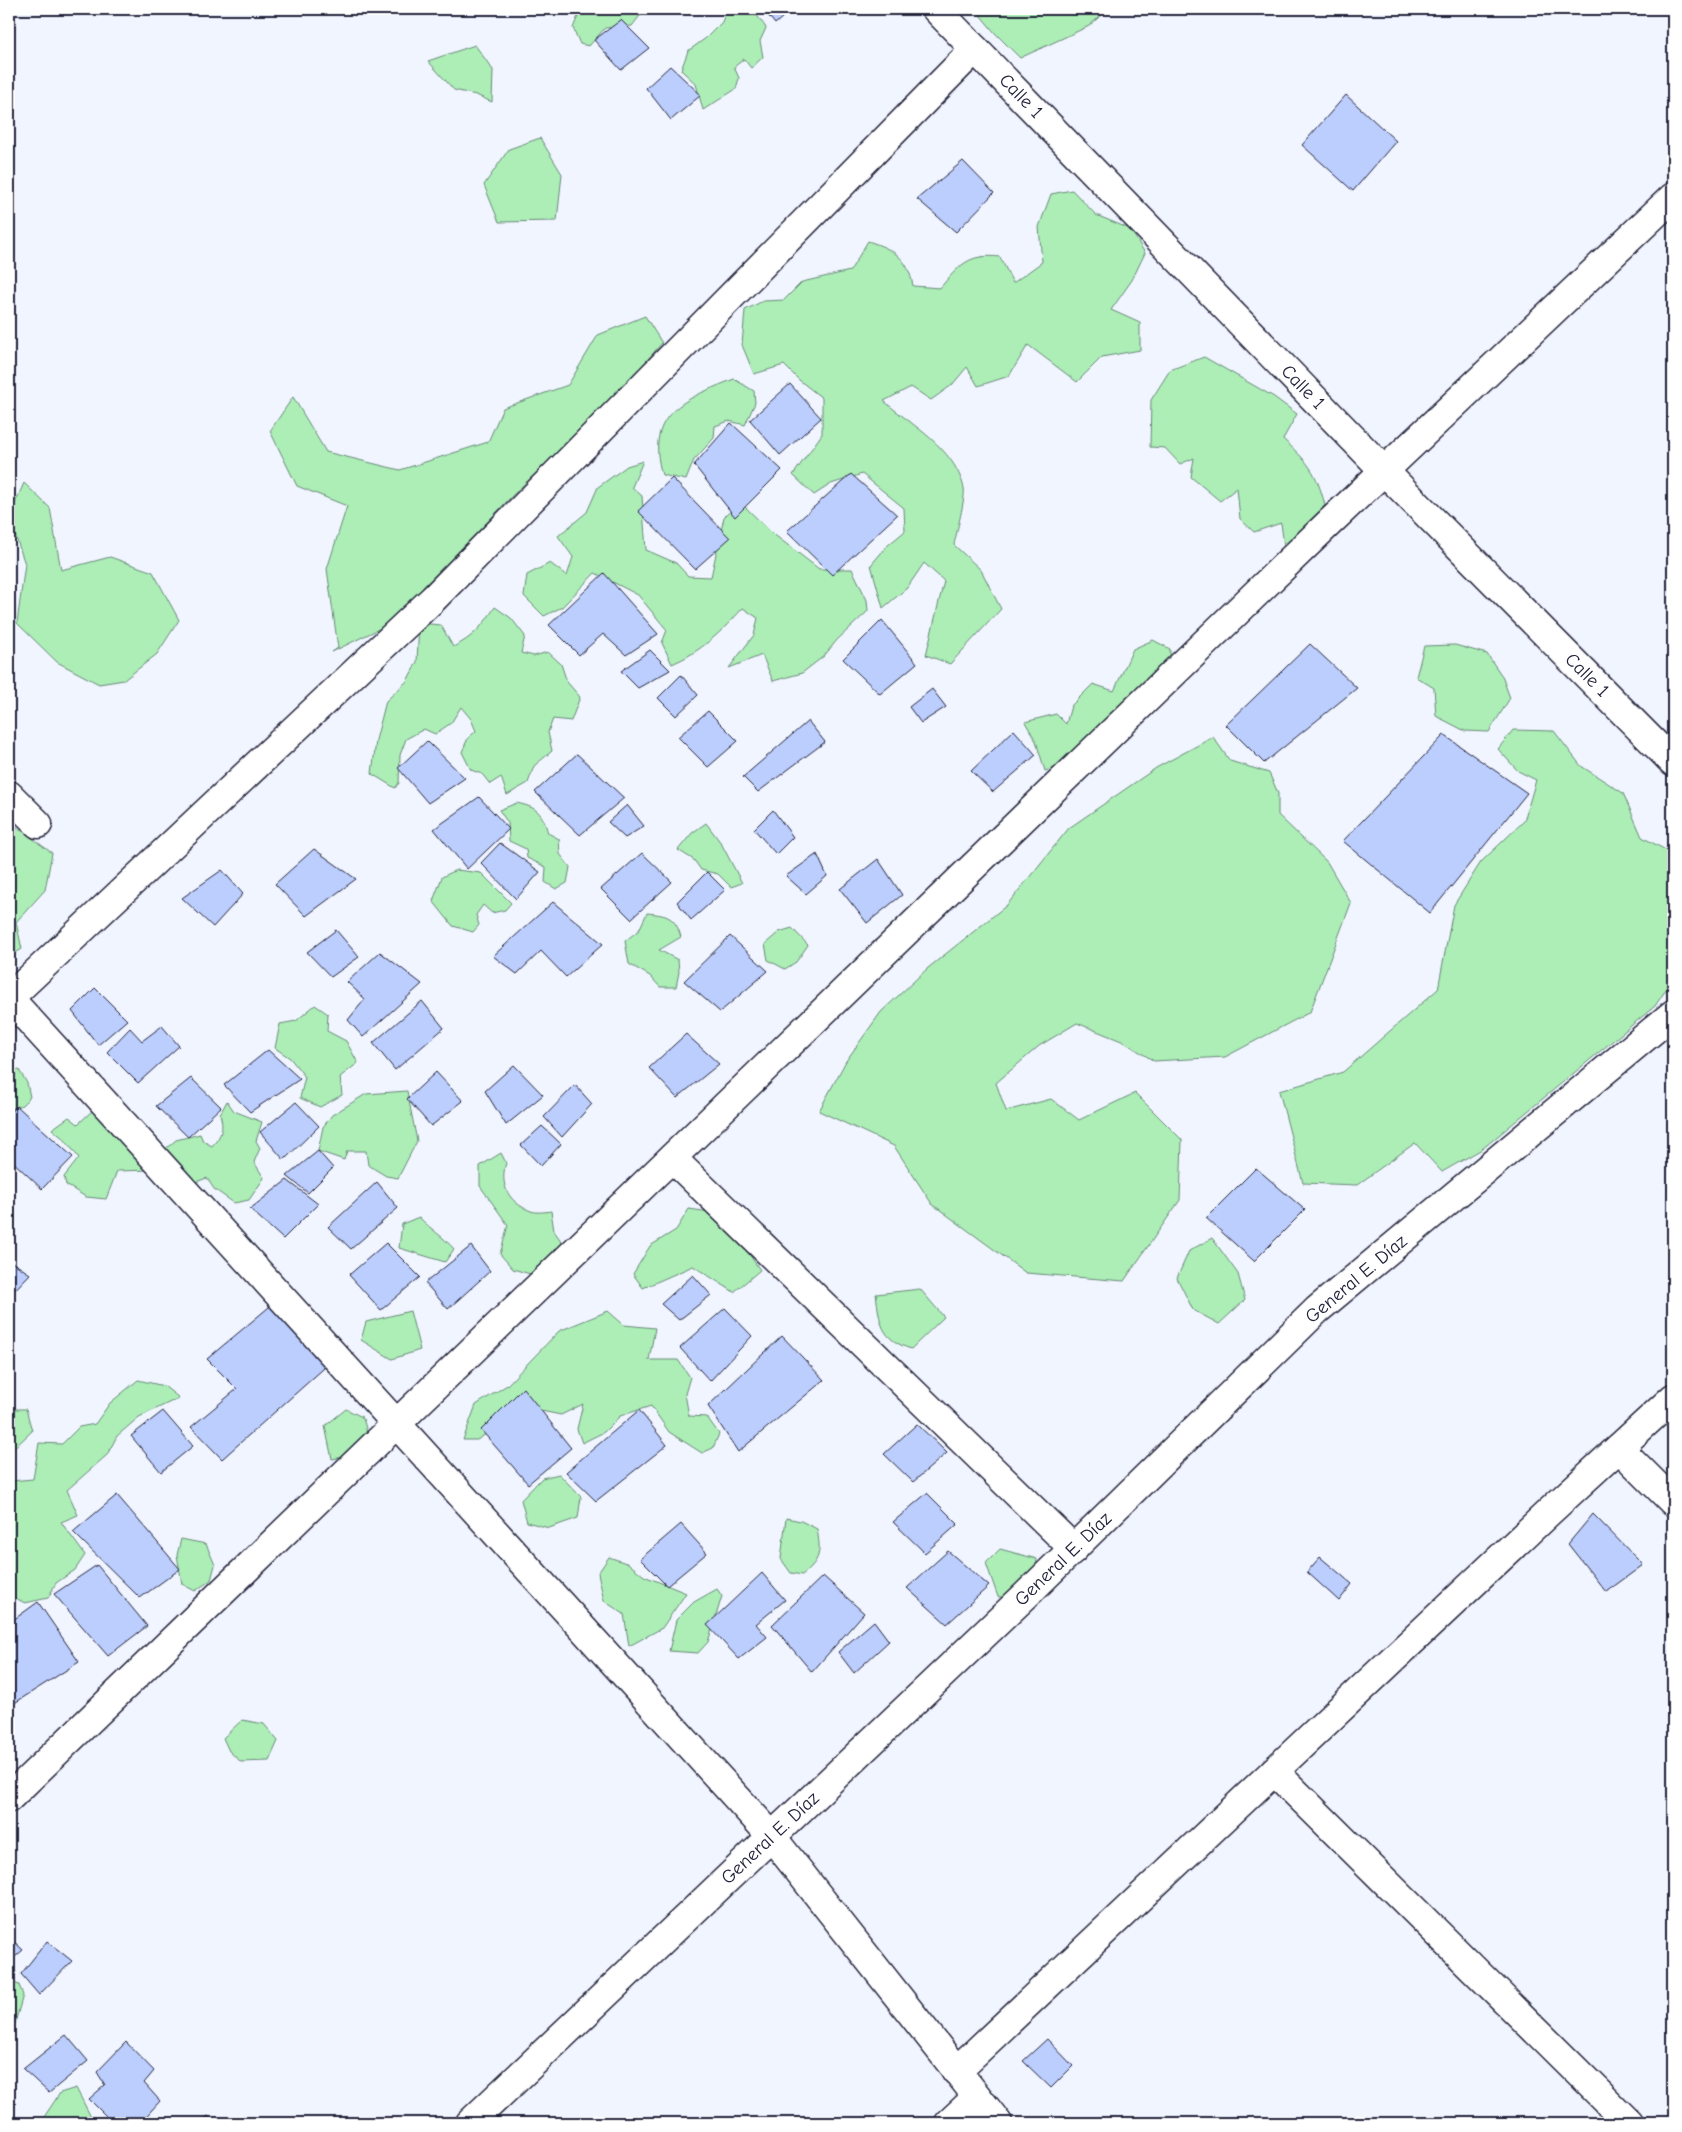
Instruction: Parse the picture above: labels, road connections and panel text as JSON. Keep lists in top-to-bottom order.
{
  "streets": {
    "street": ["Calle 1", "General E. Díaz"]
  }
}
